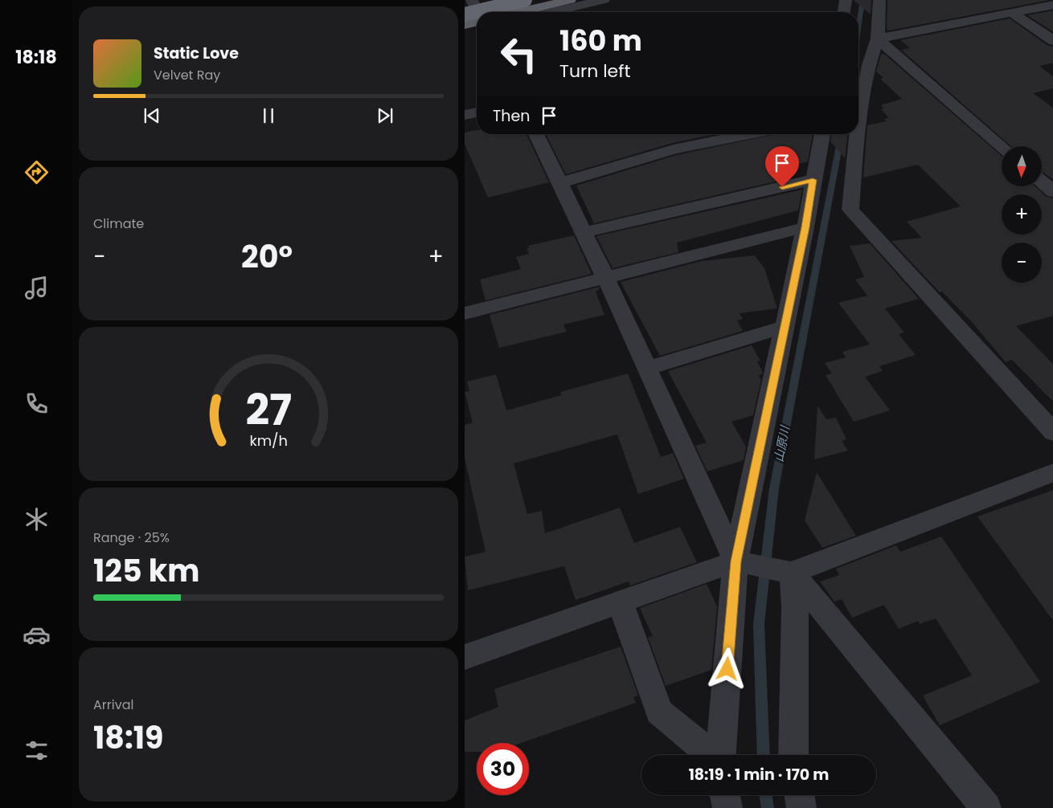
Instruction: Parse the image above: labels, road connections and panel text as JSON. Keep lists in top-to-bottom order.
{
  "water": ["山原川"],
  "north": "bottom",
  "page": {
    "tabs": "18:18",
    "turn": ["160 m", "Turn left"],
    "song": ["Static Love", "Velvet Ray"],
    "then": "Then",
    "map_buttons": ["+", "−"],
    "tile": [
      "Climate",
      ["Range · 25%", "125 km"],
      ["Arrival", "18:19"]
    ],
    "heat": ["−", "20°", "+"],
    "limit": "30",
    "trip": "18:19 · 1 min · 170 m",
    "gauge": ["27", "km/h"]
  }
}
